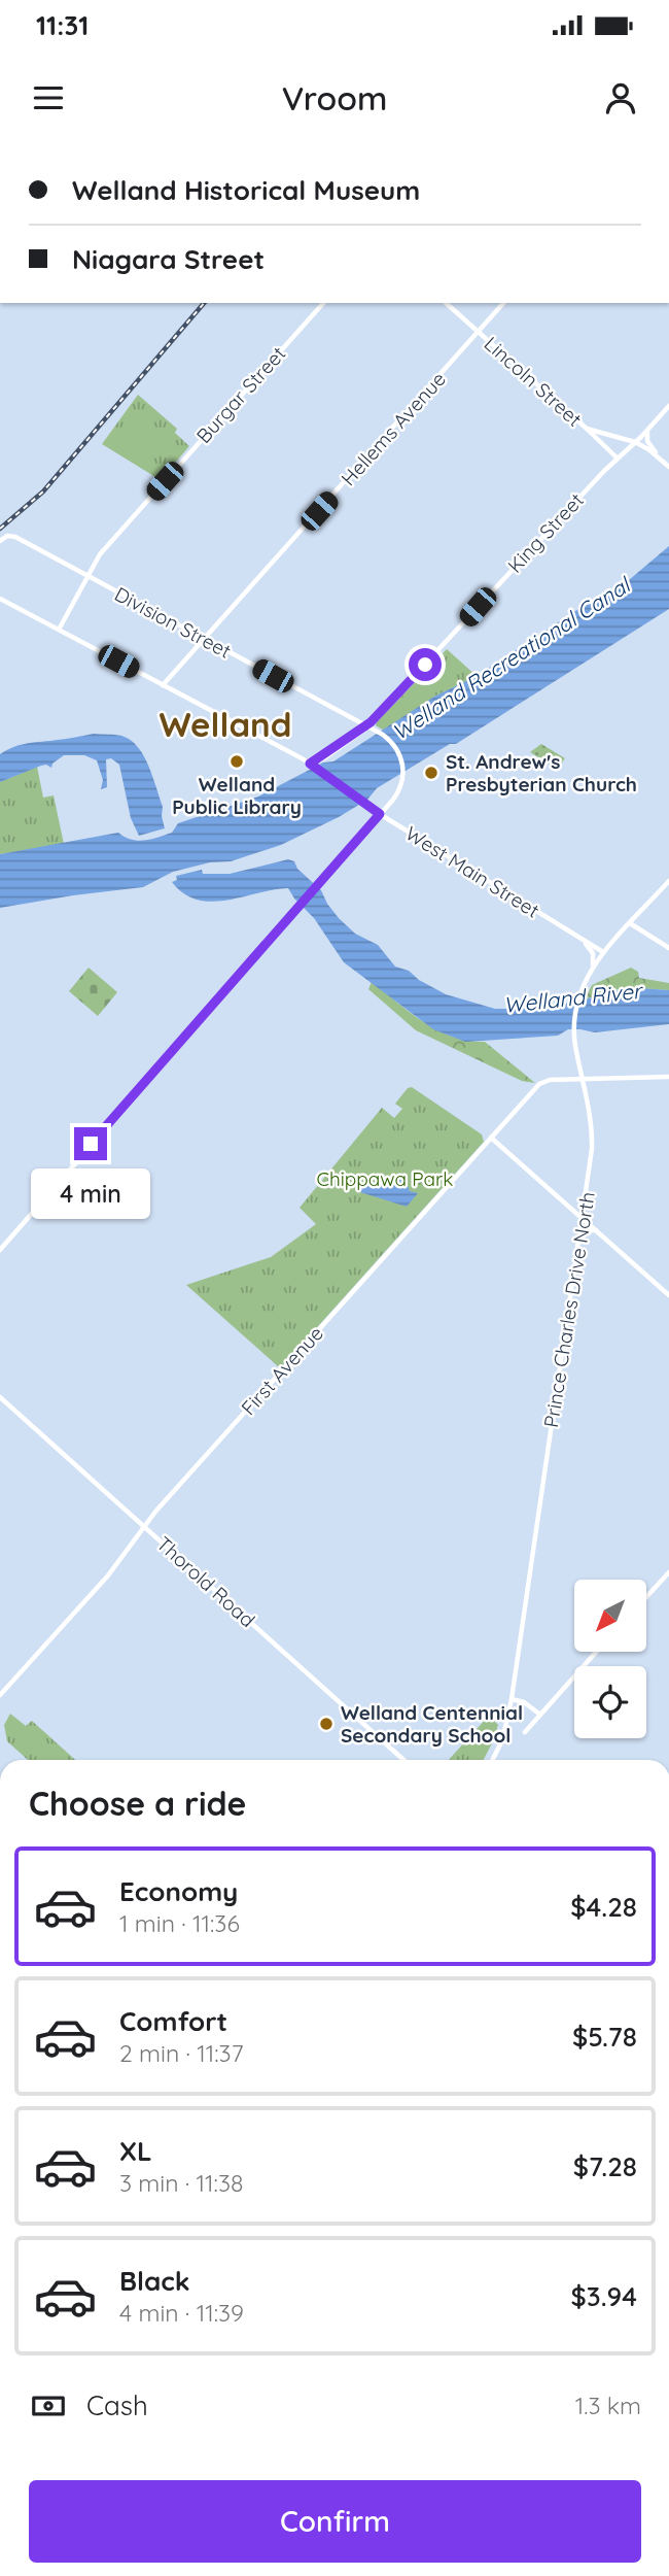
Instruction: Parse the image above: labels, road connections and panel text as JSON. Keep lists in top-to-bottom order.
{
  "streets": {
    "main road": [
      "Lincoln Street",
      "Burgar Street",
      "Hellems Avenue",
      "King Street",
      "Division Street",
      "West Main Street",
      "Prince Charles Drive North",
      "First Avenue",
      "Thorold Road"
    ]
  },
  "crossings": [
    ["Lincoln Street", "Hellems Avenue"],
    ["Lincoln Street", "King Street"],
    ["Burgar Street", "Division Street"],
    ["Burgar Street", "West Main Street"],
    ["Hellems Avenue", "Division Street"],
    ["Hellems Avenue", "West Main Street"],
    ["King Street", "Division Street"],
    ["King Street", "West Main Street"],
    ["Division Street", "West Main Street"],
    ["West Main Street", "Prince Charles Drive North"],
    ["Prince Charles Drive North", "First Avenue"],
    ["First Avenue", "Thorold Road"]
  ],
  "districts": ["Welland"],
  "water": ["Welland Recreational Canal", "Welland River"],
  "parks": ["Chippawa Park"],
  "places": ["Welland Public Library", "St. Andrew's Presbyterian Church", "Welland Centennial Secondary School"],
  "north": "bottom left",
  "page": {
    "status": "11:31",
    "header": "Vroom",
    "banner": ["Welland Historical Museum", "Niagara Street"],
    "bubble": "4 min",
    "heading": "Choose a ride",
    "list": [
      {
        "name": "Economy",
        "note": "1 min · 11:36",
        "value": "$4.28"
      },
      {
        "name": "Comfort",
        "note": "2 min · 11:37",
        "value": "$5.78"
      },
      {
        "name": "XL",
        "note": "3 min · 11:38",
        "value": "$7.28"
      },
      {
        "name": "Black",
        "note": "4 min · 11:39",
        "value": "$3.94"
      }
    ],
    "pay": ["Cash", "1.3 km"],
    "buttons": "Confirm"
  }
}
